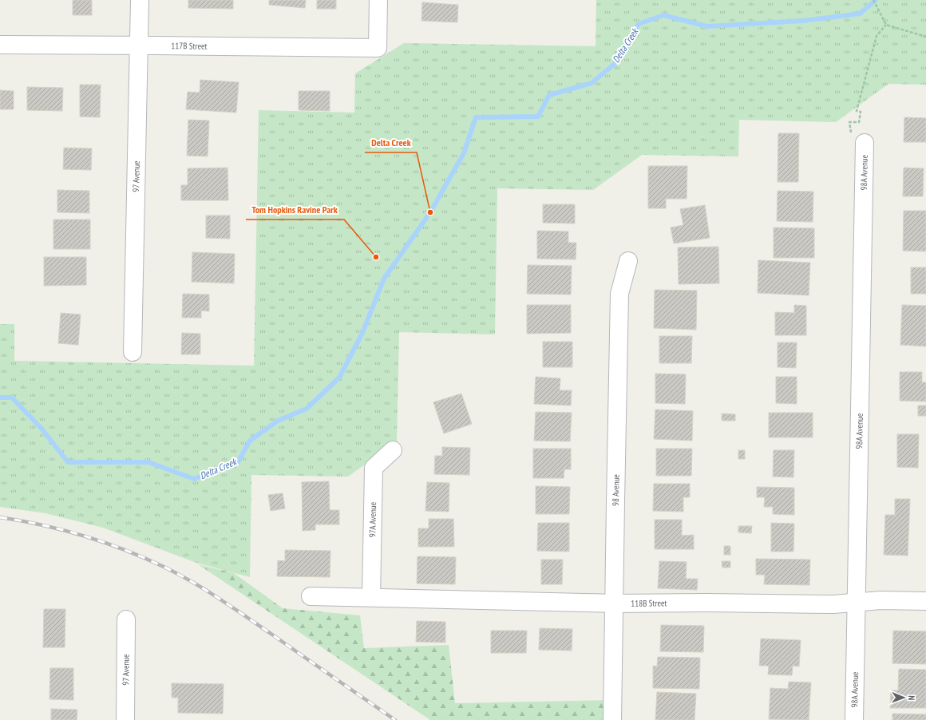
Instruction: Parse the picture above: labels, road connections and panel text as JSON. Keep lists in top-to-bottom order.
{
  "streets": {
    "street": [
      "117B Street",
      "98A Avenue",
      "97 Avenue",
      "98 Avenue",
      "97A Avenue",
      "118B Street"
    ]
  },
  "crossings": [
    ["117B Street", "97 Avenue"],
    ["98A Avenue", "118B Street"],
    ["98 Avenue", "118B Street"],
    ["97A Avenue", "118B Street"]
  ],
  "water": ["Delta Creek"],
  "places": ["Delta Creek", "Tom Hopkins Ravine Park"],
  "north": "right"
}
